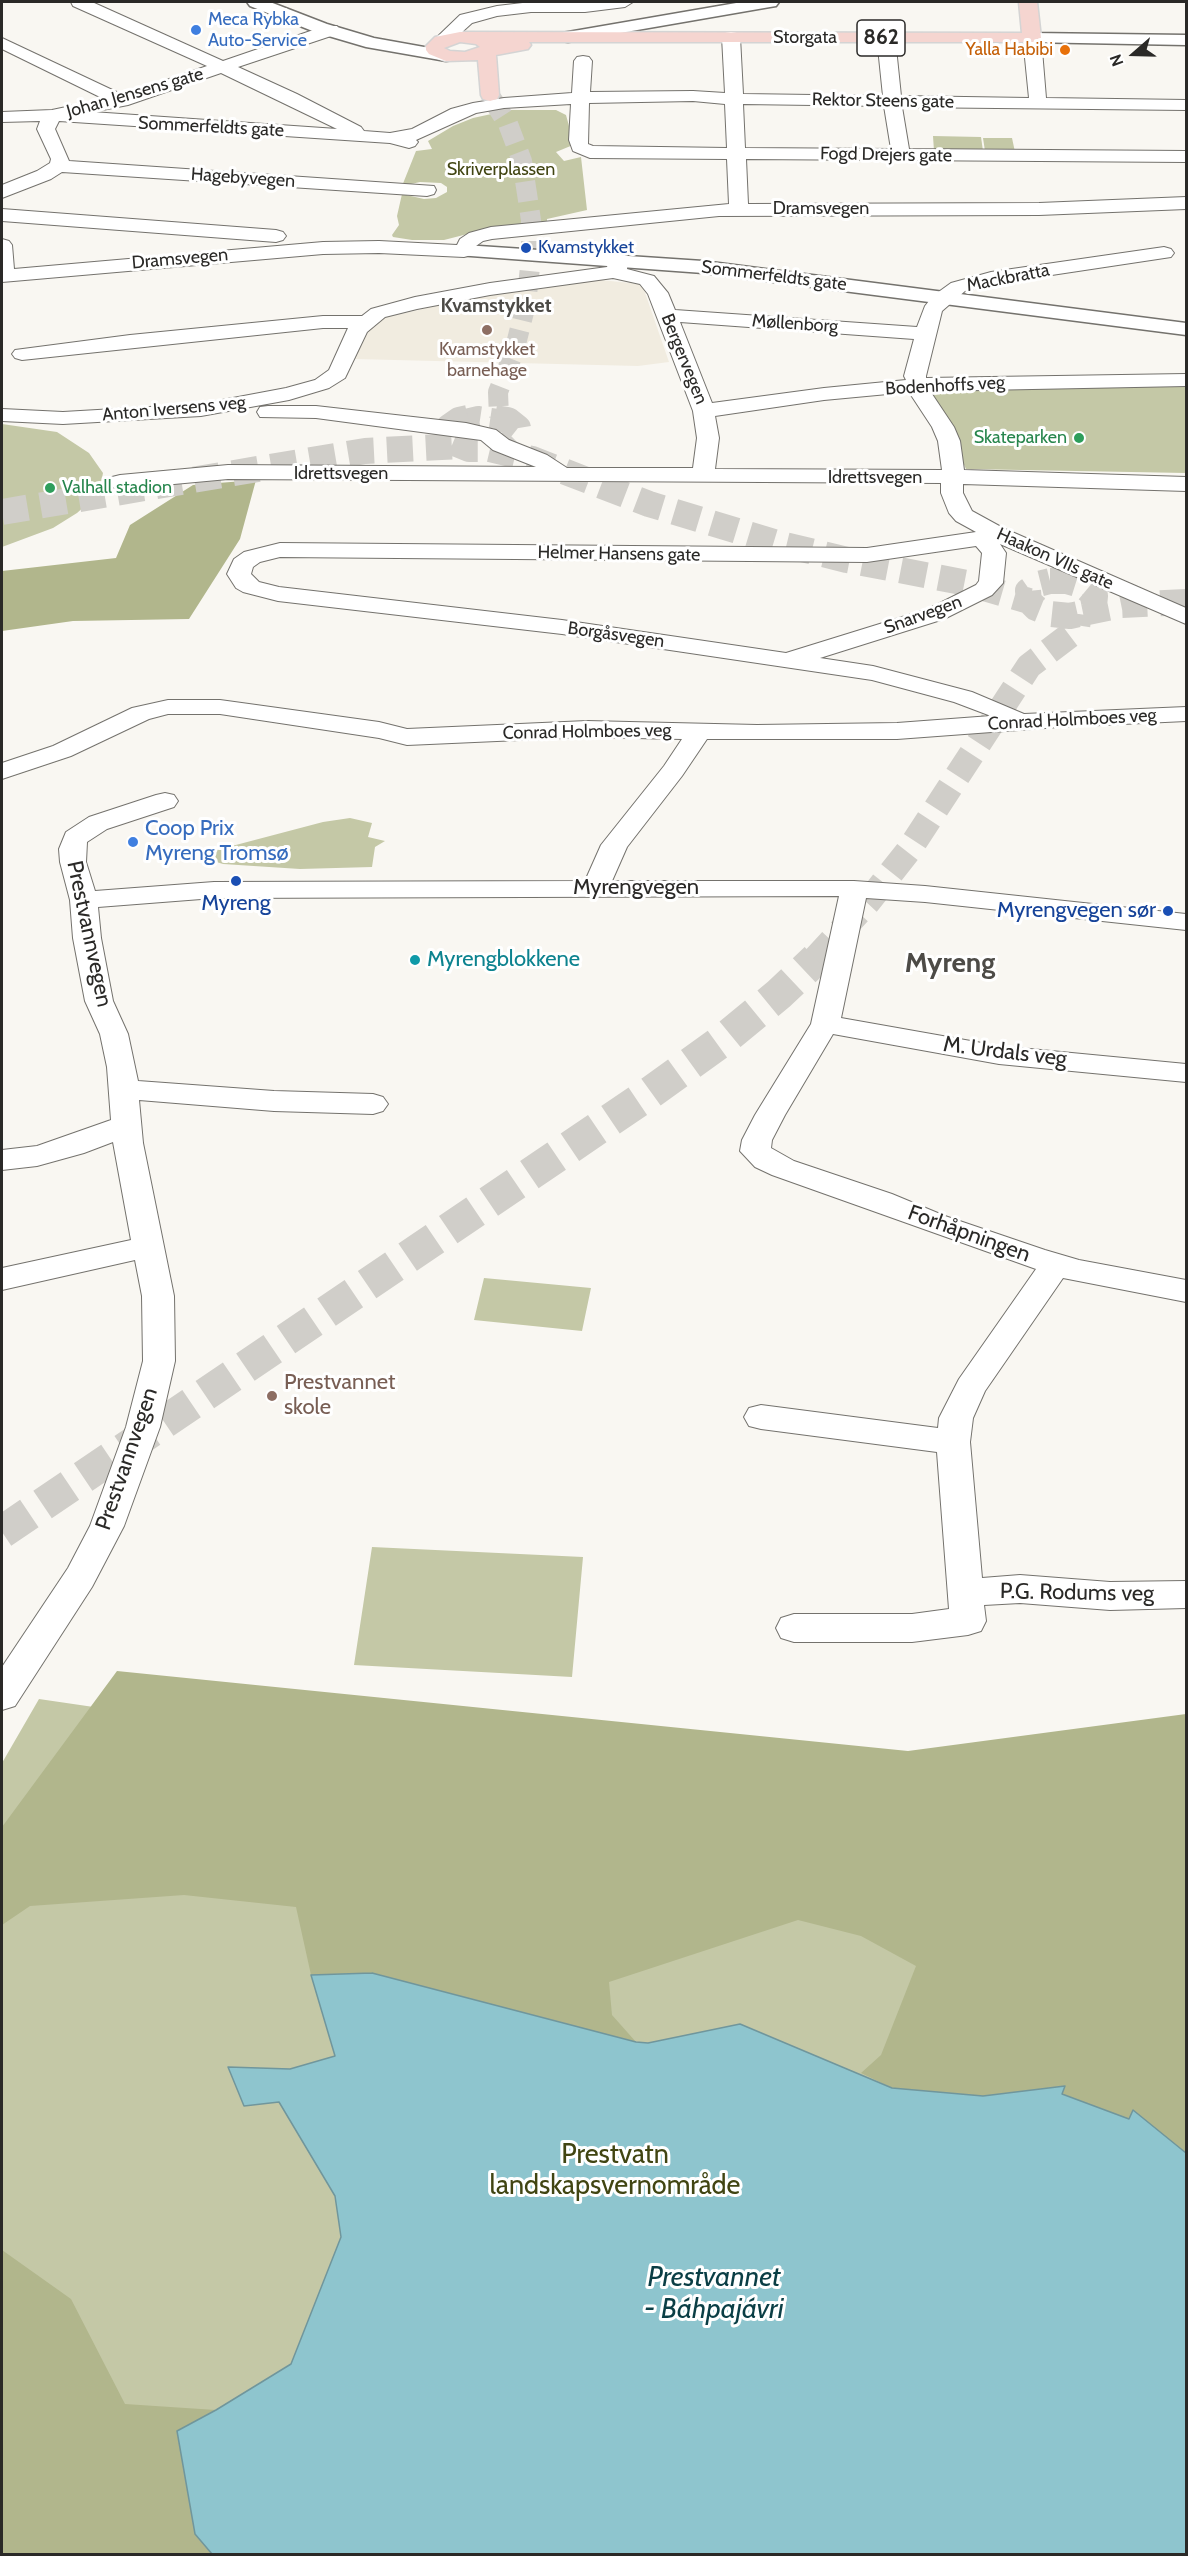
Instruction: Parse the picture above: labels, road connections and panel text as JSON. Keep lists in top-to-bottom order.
{
  "streets": {
    "main road": ["Storgata", "862"],
    "street": [
      "Johan Jensens gate",
      "Rektor Steens gate",
      "Sommerfeldts gate",
      "Fogd Drejers gate",
      "Hagebyvegen",
      "Dramsvegen",
      "Mackbratta",
      "Møllenborg",
      "Bergervegen",
      "Bodenhoffs veg",
      "Anton Iversens veg",
      "Idrettsvegen",
      "Helmer Hansens gate",
      "Haakon VIIs gate",
      "Snarvegen",
      "Borgåsvegen",
      "Conrad Holmboes veg",
      "Myrengvegen",
      "Prestvannvegen",
      "M. Urdals veg",
      "Forhåpningen",
      "P.G. Rodums veg"
    ]
  },
  "crossings": [
    ["Storgata", "862"],
    ["Johan Jensens gate", "Sommerfeldts gate"],
    ["Johan Jensens gate", "Hagebyvegen"],
    ["Rektor Steens gate", "Sommerfeldts gate"],
    ["Rektor Steens gate", "Fogd Drejers gate"],
    ["Sommerfeldts gate", "Dramsvegen"],
    ["Sommerfeldts gate", "Mackbratta"],
    ["Sommerfeldts gate", "Bergervegen"],
    ["Mackbratta", "Møllenborg"],
    ["Mackbratta", "Bodenhoffs veg"],
    ["Møllenborg", "Bergervegen"],
    ["Bergervegen", "Bodenhoffs veg"],
    ["Bergervegen", "Idrettsvegen"],
    ["Idrettsvegen", "Haakon VIIs gate"],
    ["Helmer Hansens gate", "Haakon VIIs gate"],
    ["Helmer Hansens gate", "Snarvegen"],
    ["Helmer Hansens gate", "Borgåsvegen"],
    ["Haakon VIIs gate", "Snarvegen"],
    ["Snarvegen", "Borgåsvegen"],
    ["Borgåsvegen", "Conrad Holmboes veg"],
    ["Myrengvegen", "Prestvannvegen"],
    ["M. Urdals veg", "Forhåpningen"],
    ["Forhåpningen", "P.G. Rodums veg"]
  ],
  "districts": ["Kvamstykket", "Myreng"],
  "water": ["Prestvannet - Báhpajávri"],
  "parks": ["Skriverplassen", "Prestvatn landskapsvernområde"],
  "places": [
    "Meca Rybka Auto-Service",
    "Yalla Habibi",
    "Kvamstykket",
    "Kvamstykket barnehage",
    "Skateparken",
    "Valhall stadion",
    "Coop Prix Myreng Tromsø",
    "Myreng",
    "Myrengvegen sør",
    "Myrengblokkene",
    "Prestvannet skole"
  ],
  "north": "left"
}
